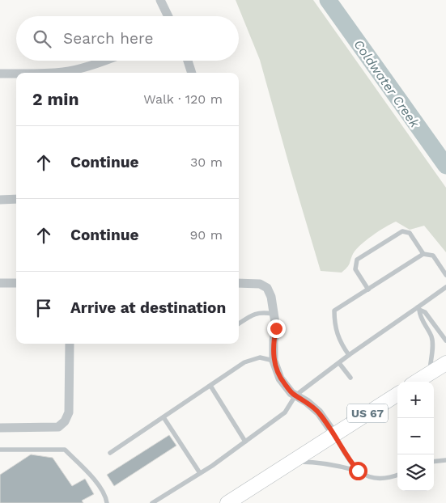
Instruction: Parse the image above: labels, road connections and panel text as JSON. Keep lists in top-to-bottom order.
{
  "streets": {
    "main road": ["US 67"]
  },
  "water": ["Coldwater Creek"],
  "page": {
    "search": "Search here",
    "heading": ["2 min", "Walk · 120 m"],
    "list": [
      ["Continue", "30 m"],
      ["Continue", "90 m"],
      "Arrive at destination"
    ],
    "map_buttons": ["+", "−"]
  }
}
